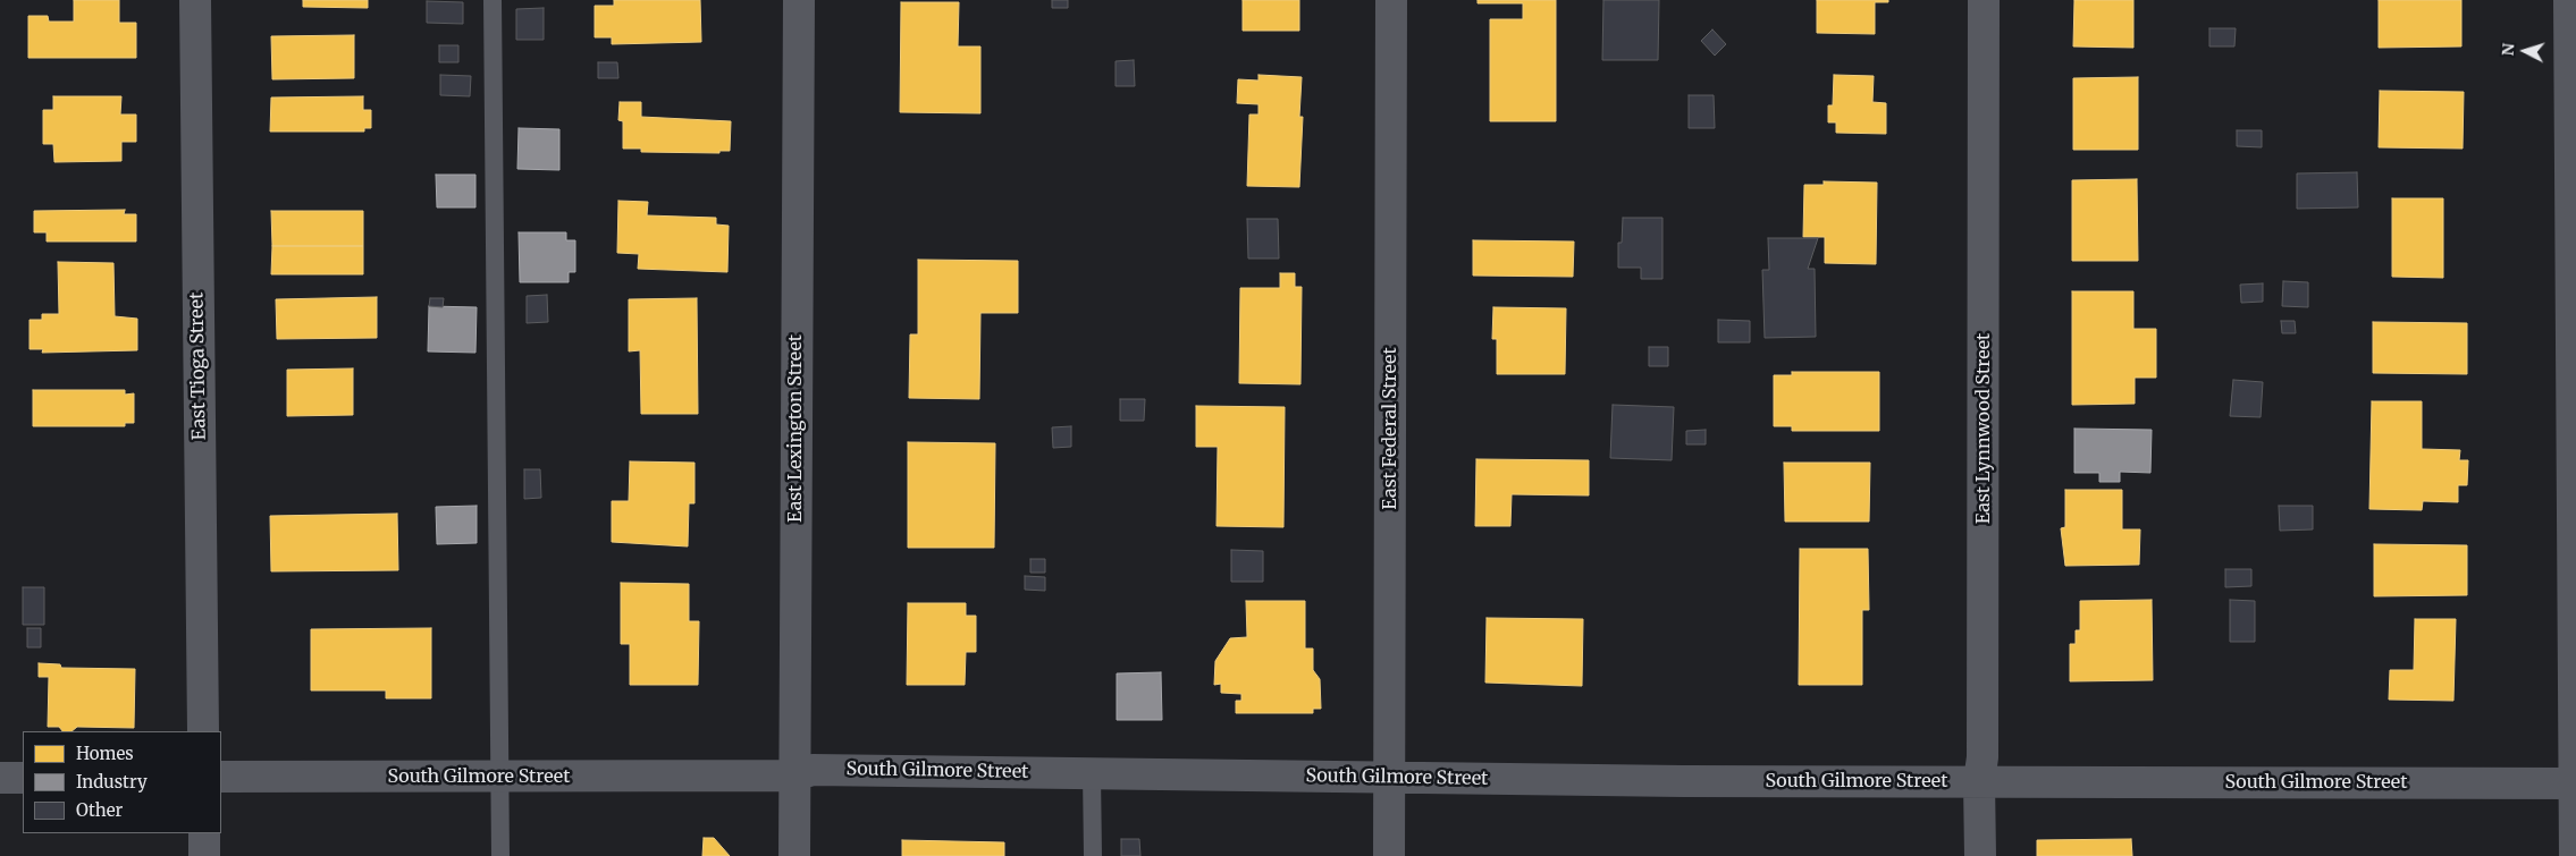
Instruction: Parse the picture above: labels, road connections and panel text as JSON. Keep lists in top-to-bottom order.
{
  "streets": {
    "street": [
      "East Tioga Street",
      "East Lexington Street",
      "East Federal Street",
      "East Lynnwood Street",
      "South Gilmore Street"
    ]
  },
  "crossings": [
    ["East Lexington Street", "South Gilmore Street"],
    ["East Federal Street", "South Gilmore Street"],
    ["East Lynnwood Street", "South Gilmore Street"]
  ],
  "legend": ["Homes", "Industry", "Other"],
  "north": "left"
}
